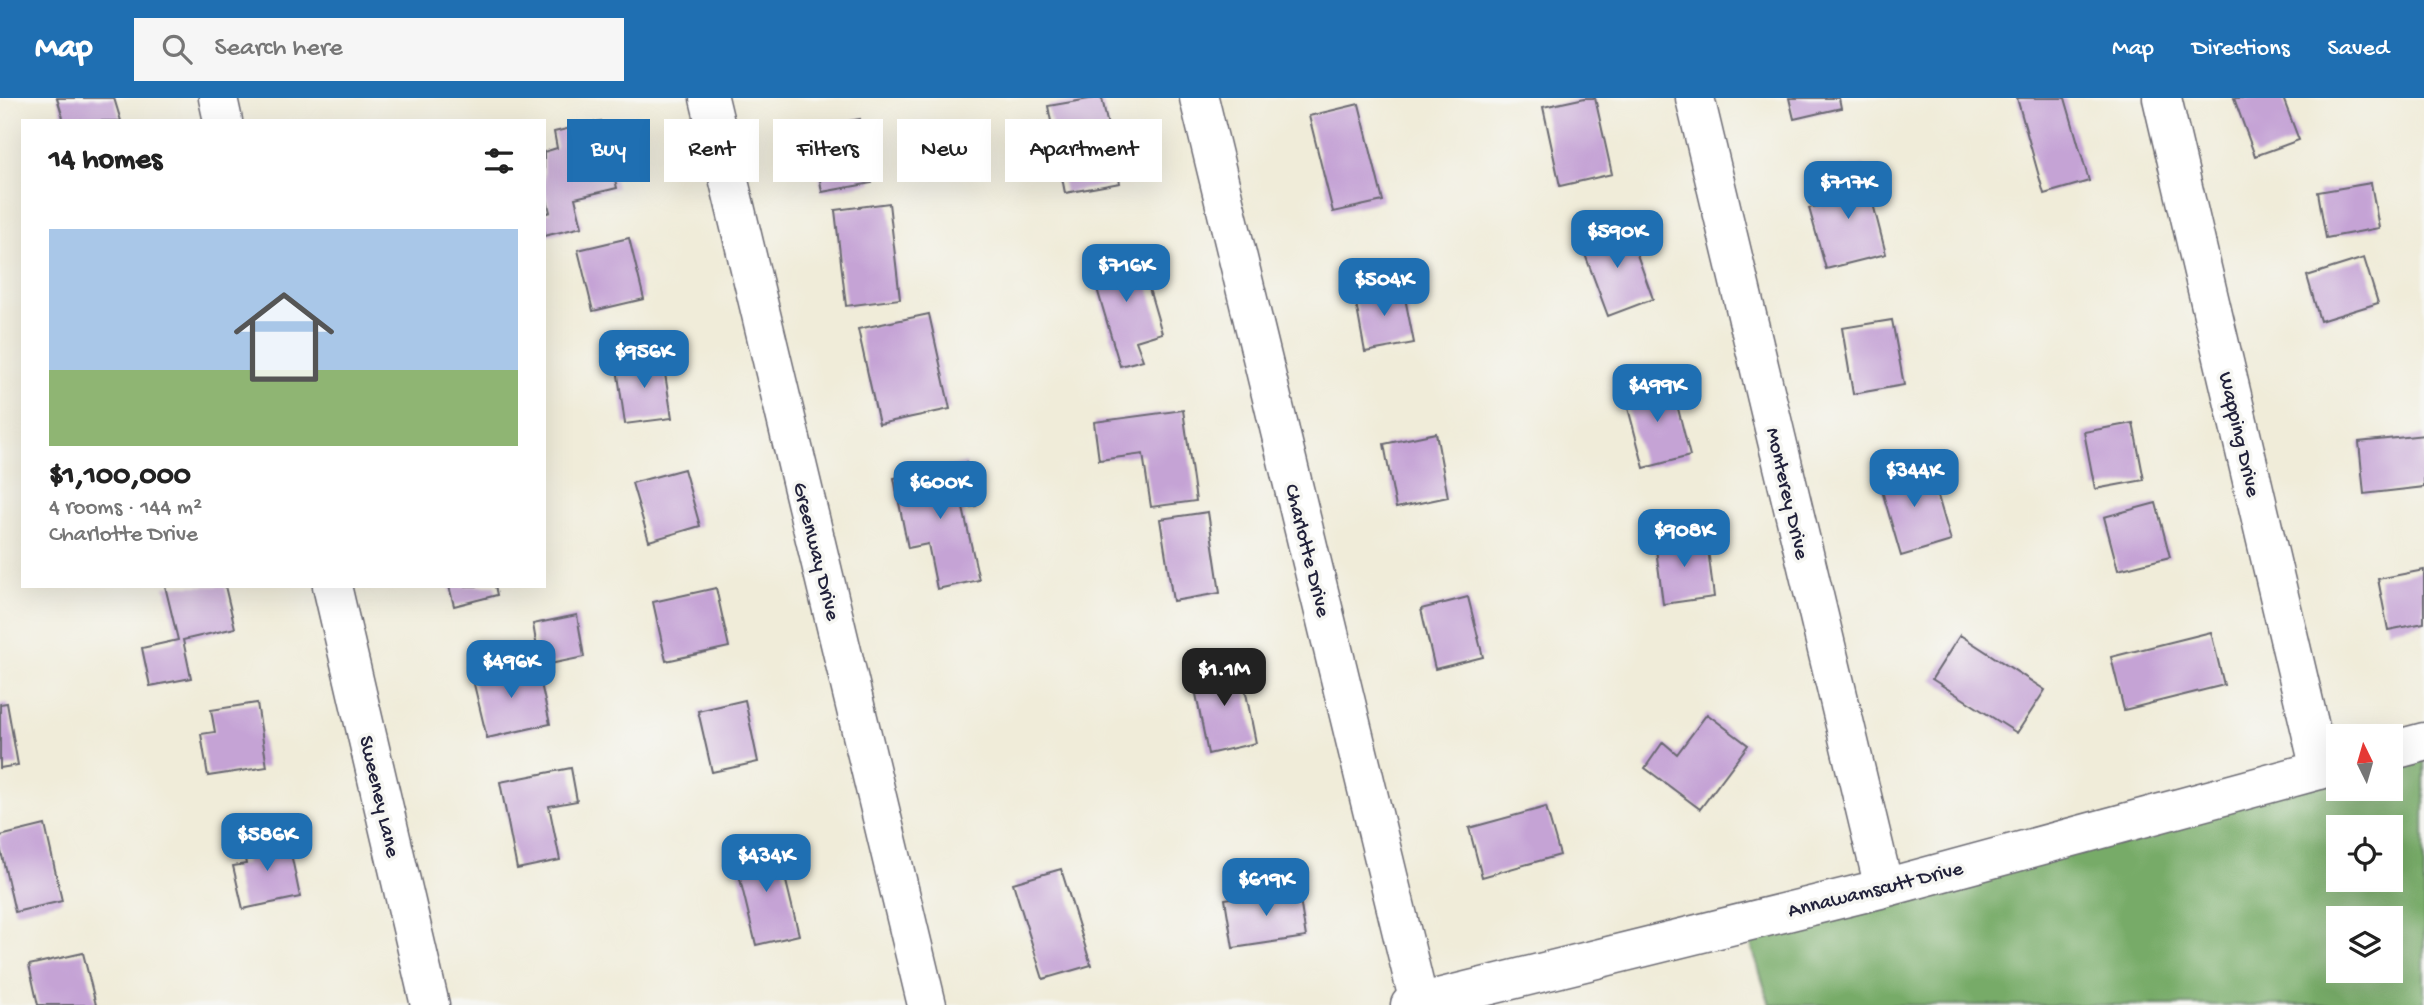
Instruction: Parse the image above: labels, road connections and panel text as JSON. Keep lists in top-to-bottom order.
{
  "streets": {
    "street": [
      "Wapping Drive",
      "Monterey Drive",
      "Charlotte Drive",
      "Greenway Drive",
      "Sweeney Lane",
      "Annawamscutt Drive"
    ]
  },
  "crossings": [
    ["Monterey Drive", "Annawamscutt Drive"],
    ["Charlotte Drive", "Annawamscutt Drive"]
  ],
  "north": "top",
  "page": {
    "header": "Map",
    "search": "Search here",
    "nav": ["Map", "Directions", "Saved"],
    "chip": [
      "Buy",
      "Rent",
      "Filters",
      "New",
      "Apartment"
    ],
    "heading": "14 homes",
    "price": [
      "$717K",
      "$590K",
      "$716K",
      "$504K",
      "$956K",
      "$499K",
      "$344K",
      "$600K",
      "$908K",
      "$496K",
      "$1.1M",
      "$586K",
      "$434K",
      "$619K"
    ],
    "list": [
      {
        "name": "$1,100,000",
        "note": "4 rooms · 144 m² · Charlotte Drive"
      }
    ]
  }
}
